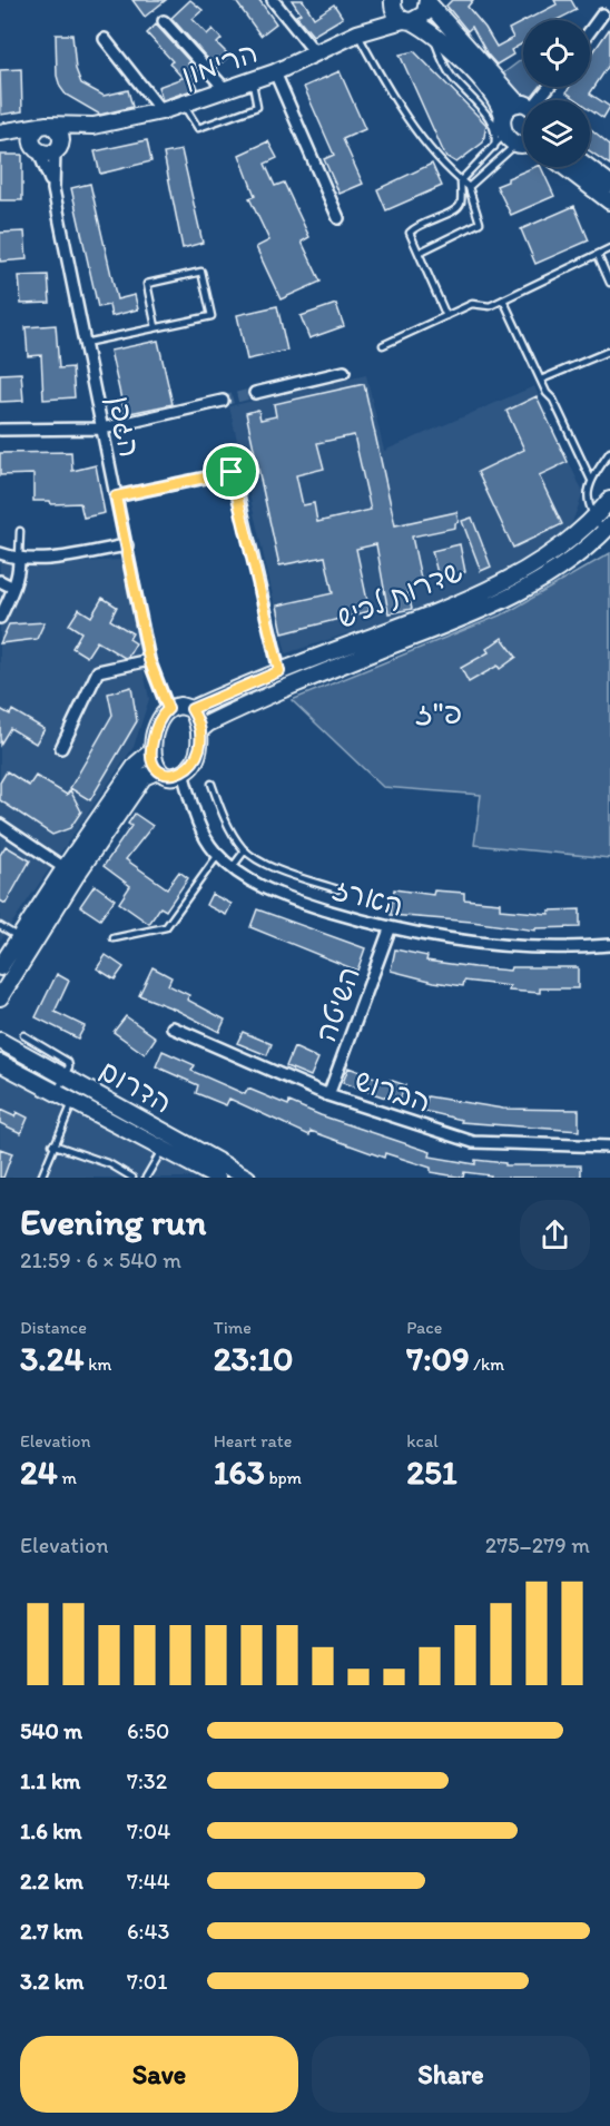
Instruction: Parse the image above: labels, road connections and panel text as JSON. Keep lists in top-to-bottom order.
{
  "streets": {
    "main road": ["הרימון", "שדרות לכיש", "הדרום"],
    "street": [
      "הגפן",
      "הארז",
      "השיטה",
      "הברוש"
    ]
  },
  "crossings": [
    ["הרימון", "הגפן"],
    ["הגפן", "שדרות לכיש"],
    ["הגפן", "הארז"],
    ["שדרות לכיש", "הארז"],
    ["הארז", "השיטה"],
    ["השיטה", "הברוש"]
  ],
  "districts": ["פ\"ז"],
  "page": {
    "heading": ["Evening run", "21:59 · 6 × 540 m"],
    "stats": [
      ["Distance", "3.24 km"],
      ["Time", "23:10"],
      ["Pace", "7:09 /km"],
      ["Elevation", "24 m"],
      ["Heart rate", "163 bpm"],
      ["kcal", "251"]
    ],
    "chart": ["Elevation", "275–279 m"],
    "list": [
      {
        "name": "540 m",
        "note": "6:50"
      },
      {
        "name": "1.1 km",
        "note": "7:32"
      },
      {
        "name": "1.6 km",
        "note": "7:04"
      },
      {
        "name": "2.2 km",
        "note": "7:44"
      },
      {
        "name": "2.7 km",
        "note": "6:43"
      },
      {
        "name": "3.2 km",
        "note": "7:01"
      }
    ],
    "buttons": ["Save", "Share"]
  }
}
